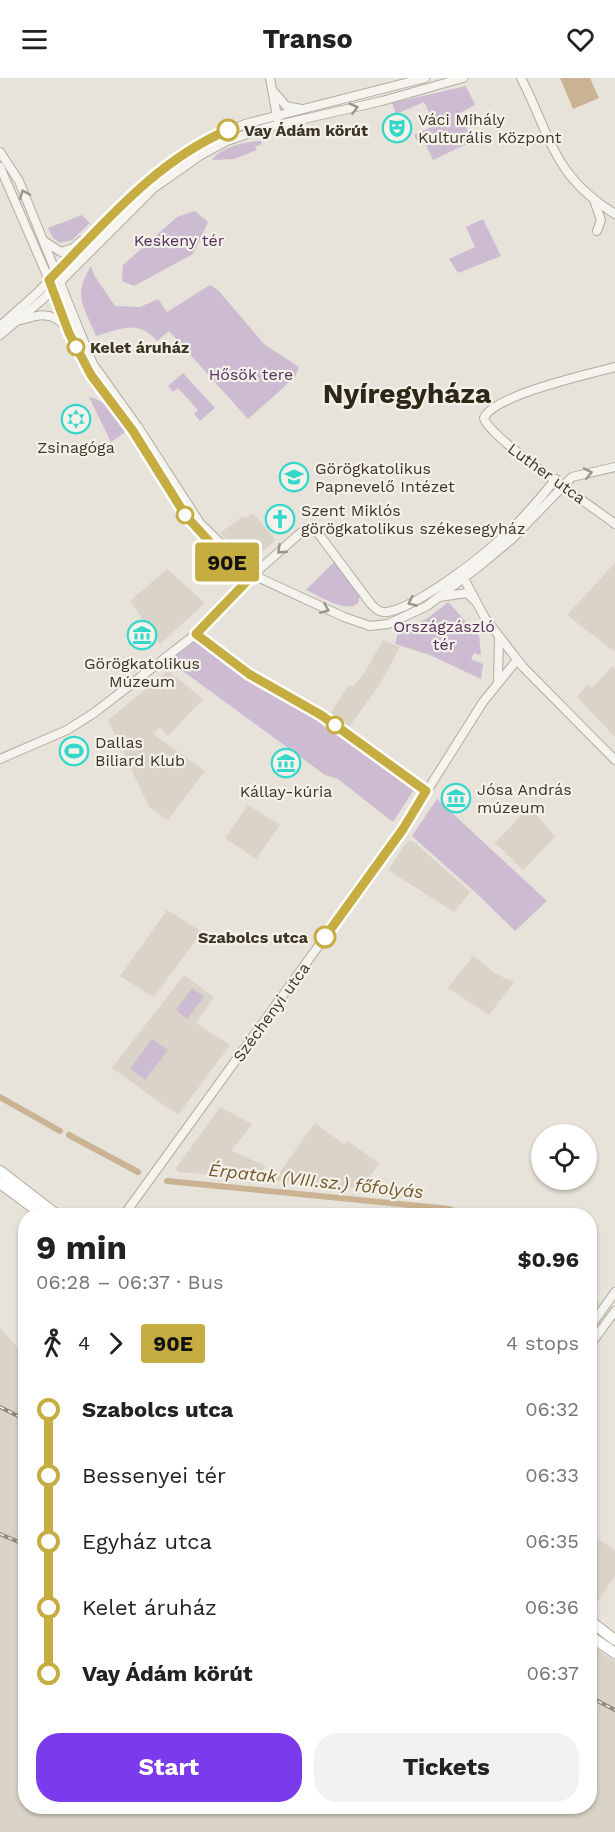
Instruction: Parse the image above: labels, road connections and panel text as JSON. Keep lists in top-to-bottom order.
{
  "streets": {
    "street": ["Luther utca", "Széchenyi utca"]
  },
  "districts": ["Nyíregyháza"],
  "water": ["Érpatak (VIII.sz.) főfolyás"],
  "parks": ["Keskeny tér", "Hősök tere", "Országzászló tér"],
  "places": {
    "theatre": ["Váci Mihály Kulturális Központ"],
    "other": ["Vay Ádám körút", "Kelet áruház", "Szabolcs utca"],
    "synagogue": ["Zsinagóga"],
    "school or university": ["Görögkatolikus Papnevelő Intézet"],
    "church": ["Szent Miklós görögkatolikus székesegyház"],
    "museum": ["Görögkatolikus Múzeum", "Kállay-kúria", "Jósa András múzeum"],
    "sports": ["Dallas Biliard Klub"]
  },
  "lines": ["bus line 90E"],
  "page": {
    "header": "Transo",
    "on_map": "90E",
    "heading": ["9 min", "06:28 – 06:37 · Bus", "$0.96"],
    "legs": ["4", "90E", "4 stops"],
    "list": [
      {
        "name": "Szabolcs utca",
        "value": "06:32"
      },
      {
        "name": "Bessenyei tér",
        "value": "06:33"
      },
      {
        "name": "Egyház utca",
        "value": "06:35"
      },
      {
        "name": "Kelet áruház",
        "value": "06:36"
      },
      {
        "name": "Vay Ádám körút",
        "value": "06:37"
      }
    ],
    "buttons": ["Start", "Tickets"]
  }
}
